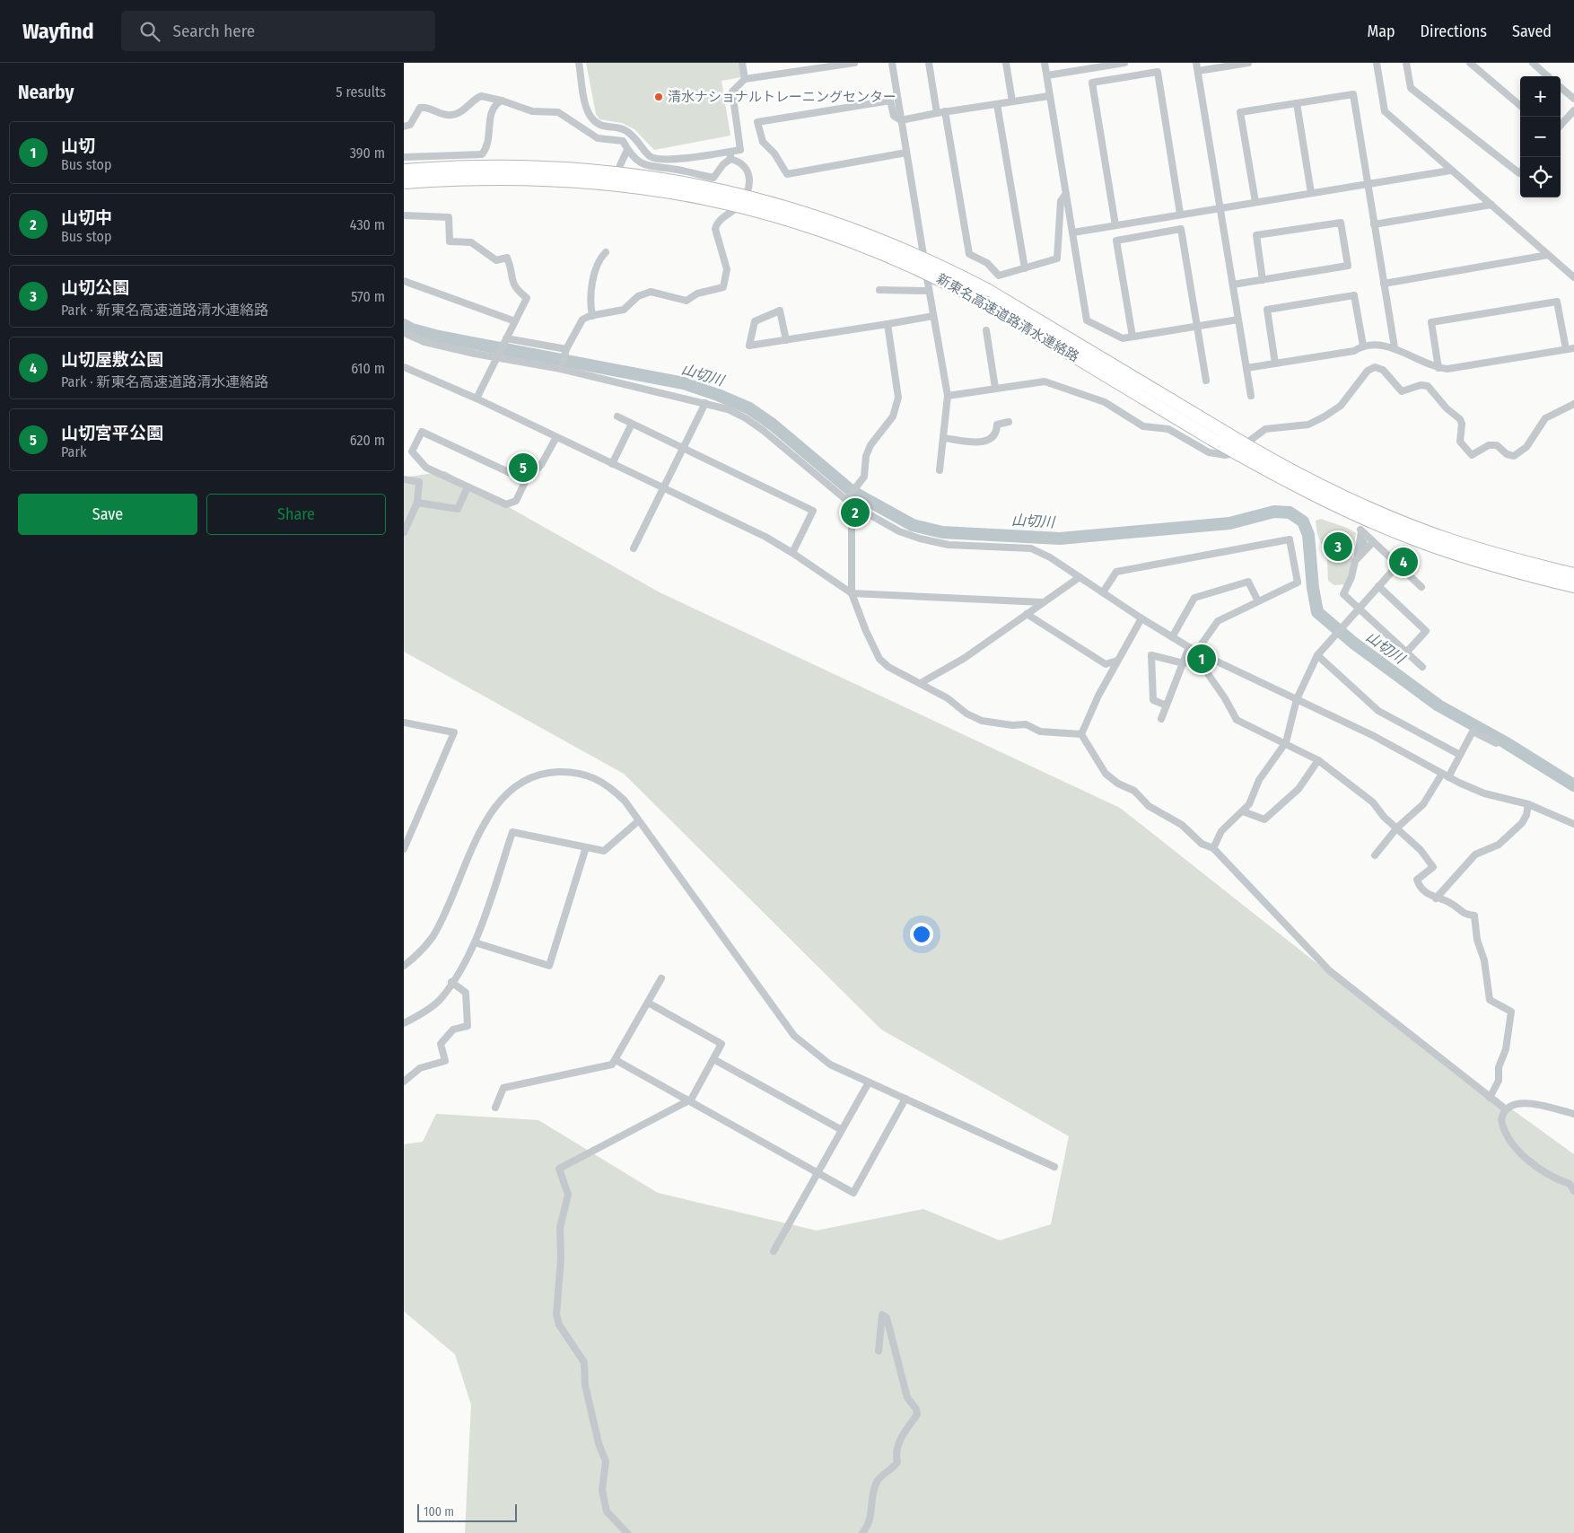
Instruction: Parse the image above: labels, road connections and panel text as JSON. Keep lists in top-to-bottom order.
{
  "streets": {
    "highway": ["新東名高速道路清水連絡路"]
  },
  "water": ["山切川"],
  "places": ["清水ナショナルトレーニングセンター"],
  "scale_bar": "100 m",
  "page": {
    "header": "Wayfind",
    "search": "Search here",
    "nav": ["Map", "Directions", "Saved"],
    "heading": ["Nearby", "5 results"],
    "map_buttons": ["+", "−"],
    "list": [
      {
        "mark": "1",
        "name": "山切",
        "note": "Bus stop",
        "value": "390 m"
      },
      {
        "mark": "2",
        "name": "山切中",
        "note": "Bus stop",
        "value": "430 m"
      },
      {
        "mark": "3",
        "name": "山切公園",
        "note": "Park · 新東名高速道路清水連絡路",
        "value": "570 m"
      },
      {
        "mark": "4",
        "name": "山切屋敷公園",
        "note": "Park · 新東名高速道路清水連絡路",
        "value": "610 m"
      },
      {
        "mark": "5",
        "name": "山切宮平公園",
        "note": "Park",
        "value": "620 m"
      }
    ],
    "pins": [
      "5",
      "2",
      "3",
      "4",
      "1"
    ],
    "buttons": ["Save", "Share"],
    "scale": "100 m"
  }
}
